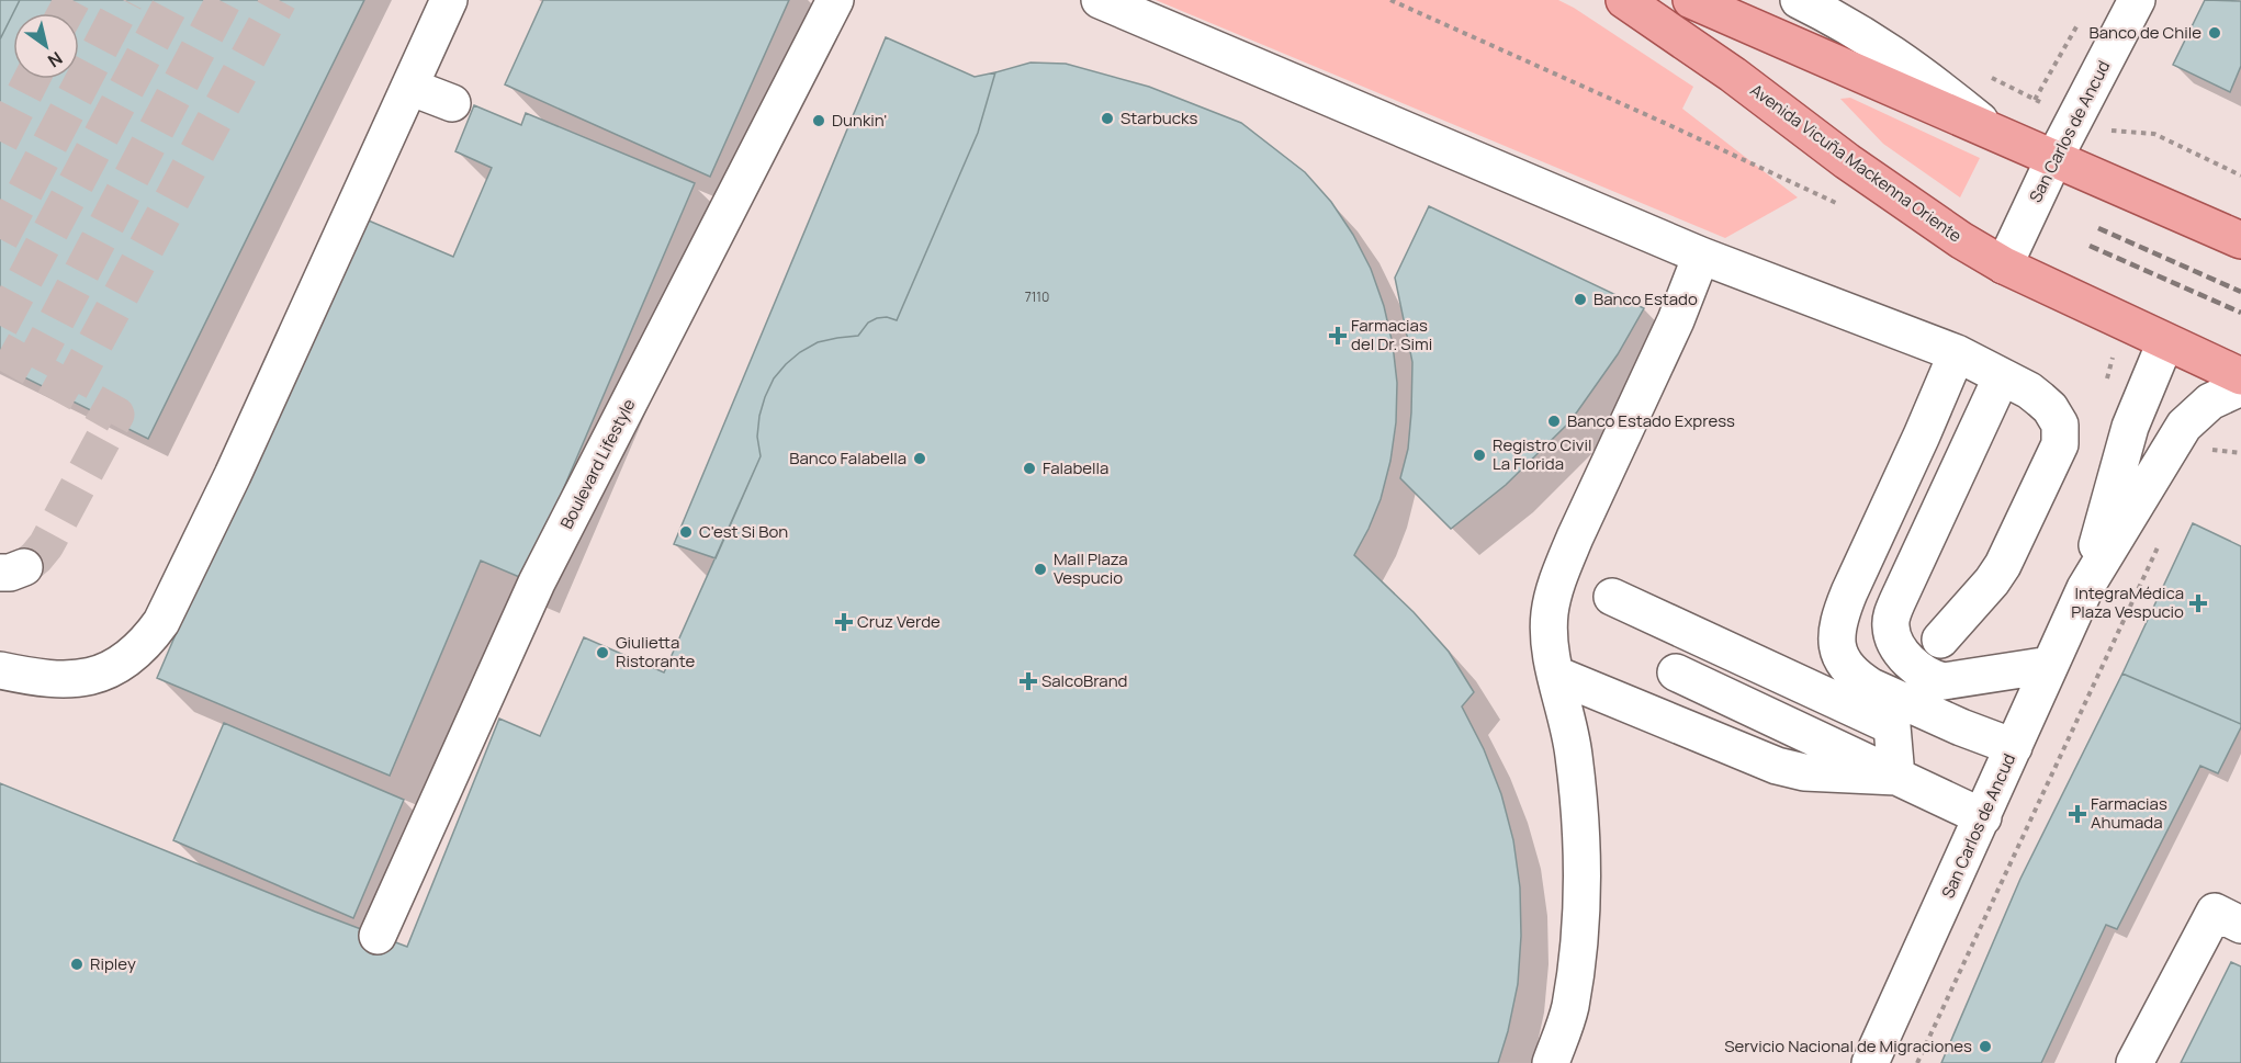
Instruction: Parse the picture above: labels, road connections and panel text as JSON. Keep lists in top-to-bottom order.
{
  "streets": {
    "main road": ["Avenida Vicuña Mackenna Oriente"],
    "street": ["San Carlos de Ancud", "Boulevard Lifestyle"]
  },
  "crossings": [
    ["San Carlos de Ancud", "Avenida Vicuña Mackenna Oriente"]
  ],
  "places": {
    "other": [
      "Banco de Chile",
      "Starbucks",
      "Dunkin'",
      "Banco Estado",
      "Banco Estado Express",
      "Registro Civil La Florida",
      "Banco Falabella",
      "Falabella",
      "C'est Si Bon",
      "Mall Plaza Vespucio",
      "Giulietta Ristorante",
      "Ripley",
      "Servicio Nacional de Migraciones"
    ],
    "health": [
      "Farmacias del Dr. Simi",
      "IntegraMédica Plaza Vespucio",
      "Cruz Verde",
      "SalcoBrand",
      "Farmacias Ahumada"
    ]
  },
  "house_numbers": ["7110"],
  "north": "bottom right"
}
